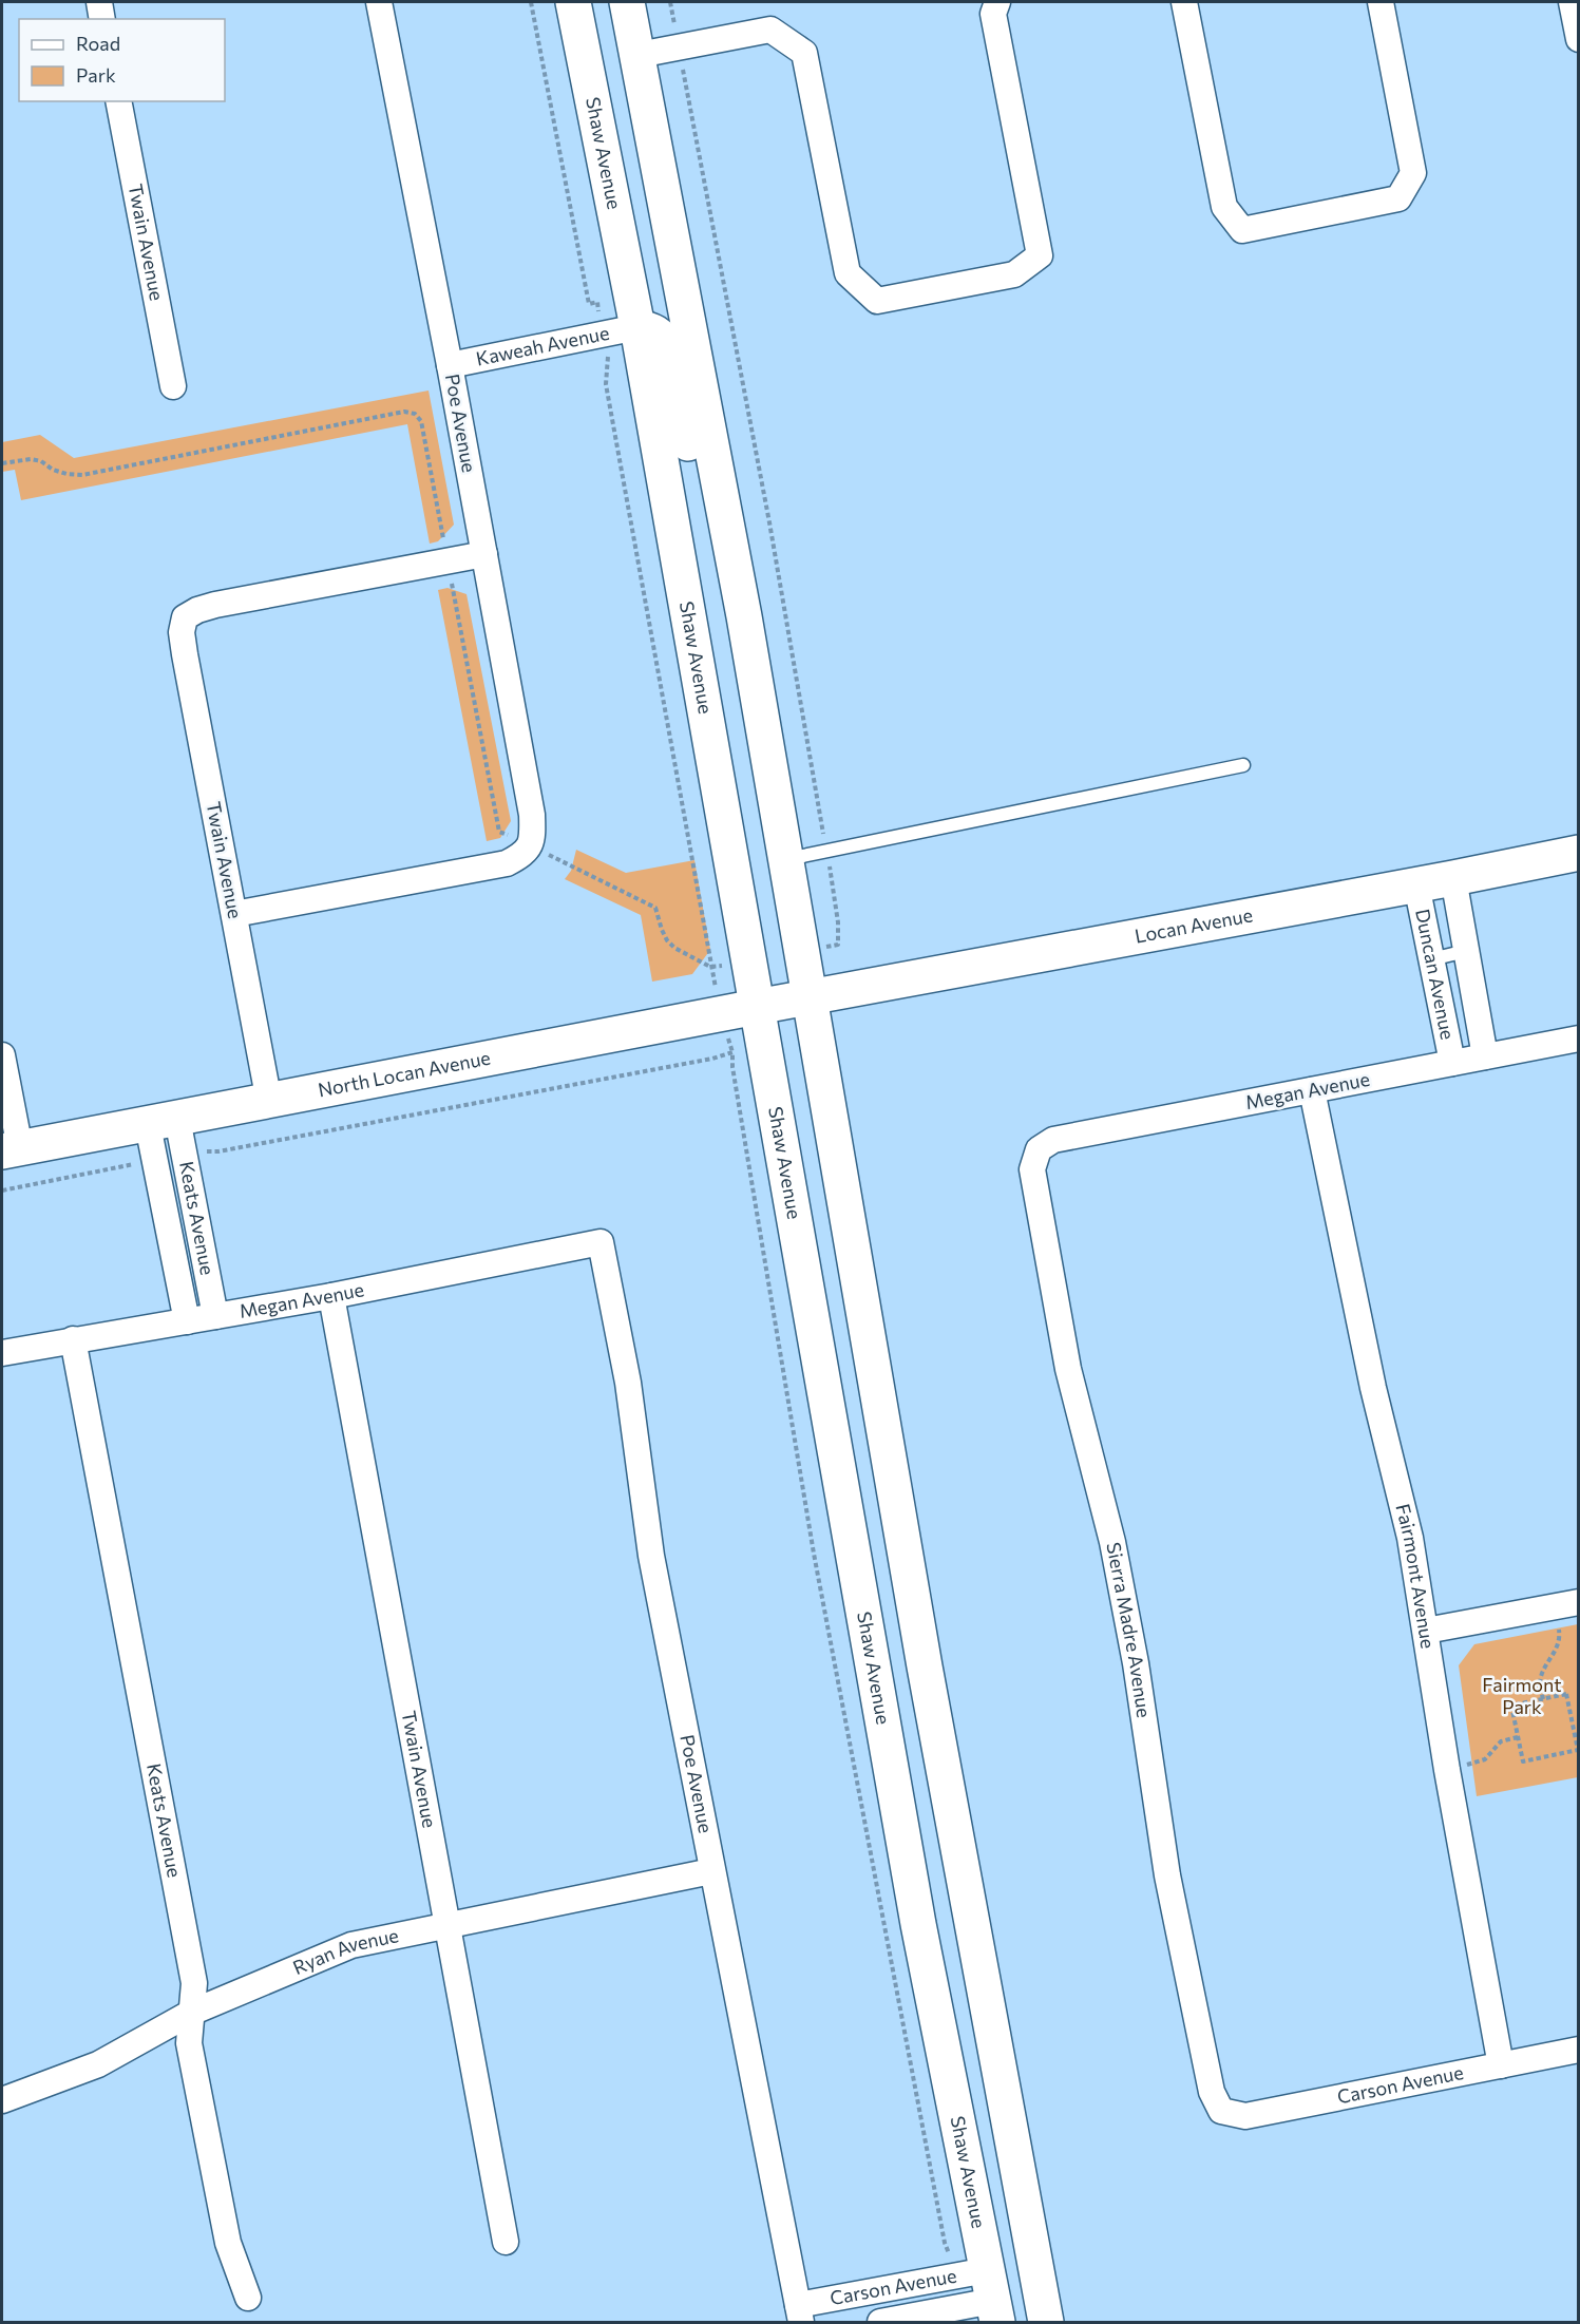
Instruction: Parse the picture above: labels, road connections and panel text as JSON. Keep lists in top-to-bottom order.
{
  "streets": {
    "main road": ["Shaw Avenue", "Locan Avenue", "North Locan Avenue"],
    "street": [
      "Twain Avenue",
      "Kaweah Avenue",
      "Poe Avenue",
      "Duncan Avenue",
      "Megan Avenue",
      "Keats Avenue",
      "Fairmont Avenue",
      "Sierra Madre Avenue",
      "Ryan Avenue",
      "Carson Avenue"
    ]
  },
  "crossings": [
    ["Shaw Avenue", "Kaweah Avenue"],
    ["Shaw Avenue", "North Locan Avenue"],
    ["Shaw Avenue", "Carson Avenue"],
    ["Twain Avenue", "North Locan Avenue"],
    ["Twain Avenue", "Megan Avenue"],
    ["Twain Avenue", "Ryan Avenue"],
    ["Kaweah Avenue", "Poe Avenue"],
    ["Poe Avenue", "Megan Avenue"],
    ["Poe Avenue", "Ryan Avenue"],
    ["Poe Avenue", "Carson Avenue"],
    ["Locan Avenue", "Duncan Avenue"],
    ["Locan Avenue", "North Locan Avenue"],
    ["Duncan Avenue", "Megan Avenue"],
    ["North Locan Avenue", "Keats Avenue"],
    ["Megan Avenue", "Keats Avenue"],
    ["Megan Avenue", "Fairmont Avenue"],
    ["Megan Avenue", "Sierra Madre Avenue"],
    ["Keats Avenue", "Ryan Avenue"],
    ["Fairmont Avenue", "Carson Avenue"],
    ["Sierra Madre Avenue", "Carson Avenue"]
  ],
  "parks": ["Fairmont Park"],
  "legend": ["Road", "Park"]
}
